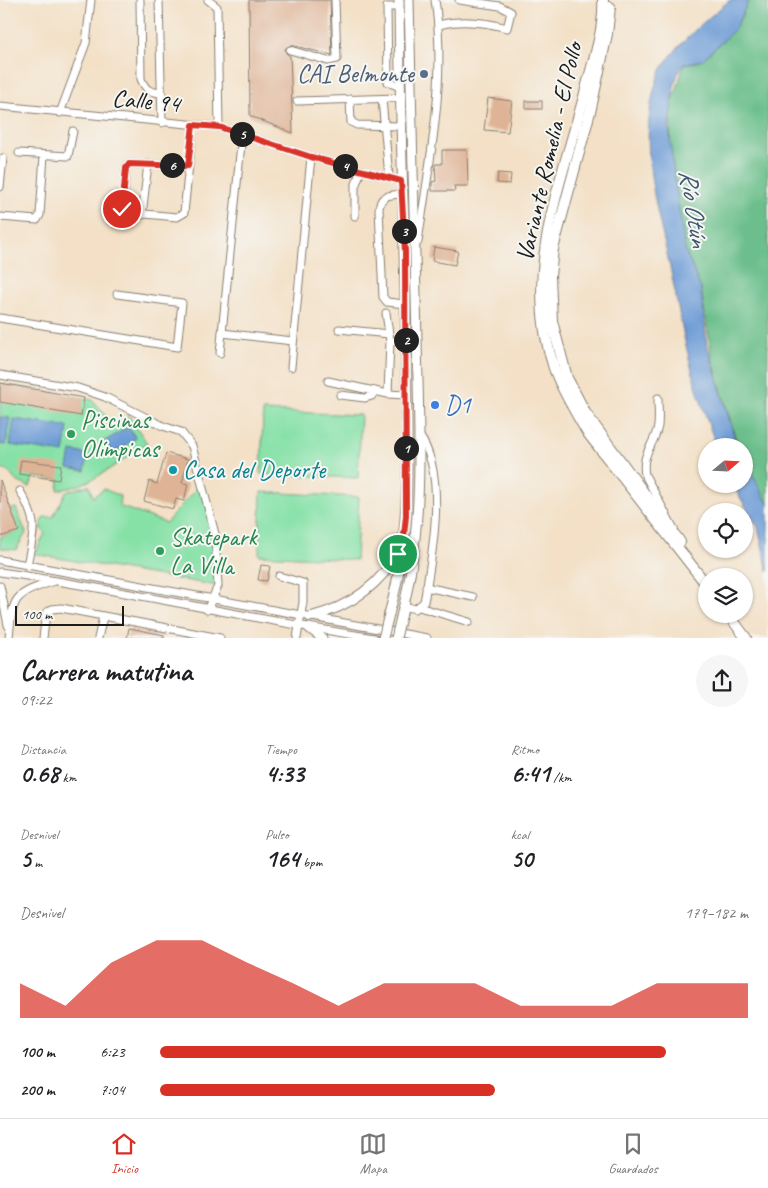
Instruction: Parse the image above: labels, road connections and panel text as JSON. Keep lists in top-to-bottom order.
{
  "streets": {
    "highway": ["Variante Romelia - El Pollo"],
    "street": ["Calle 94"]
  },
  "water": ["Río Otún"],
  "places": [
    "CAI Belmonte",
    "D1",
    "Piscinas Olímpicas",
    "Casa del Deporte",
    "Skatepark La Villa"
  ],
  "scale_bar": "100 m",
  "north": "right",
  "page": {
    "pins": [
      "5",
      "6",
      "4",
      "3",
      "2",
      "1"
    ],
    "scale": "100 m",
    "heading": ["Carrera matutina", "09:22"],
    "stats": [
      ["Distancia", "0.68 km"],
      ["Tiempo", "4:33"],
      ["Ritmo", "6:41 /km"],
      ["Desnivel", "5 m"],
      ["Pulso", "164 bpm"],
      ["kcal", "50"]
    ],
    "chart": ["Desnivel", "179–182 m"],
    "list": [
      {
        "name": "100 m",
        "note": "6:23"
      },
      {
        "name": "200 m",
        "note": "7:04"
      }
    ],
    "tabs": ["Inicio", "Mapa", "Guardados"]
  }
}
